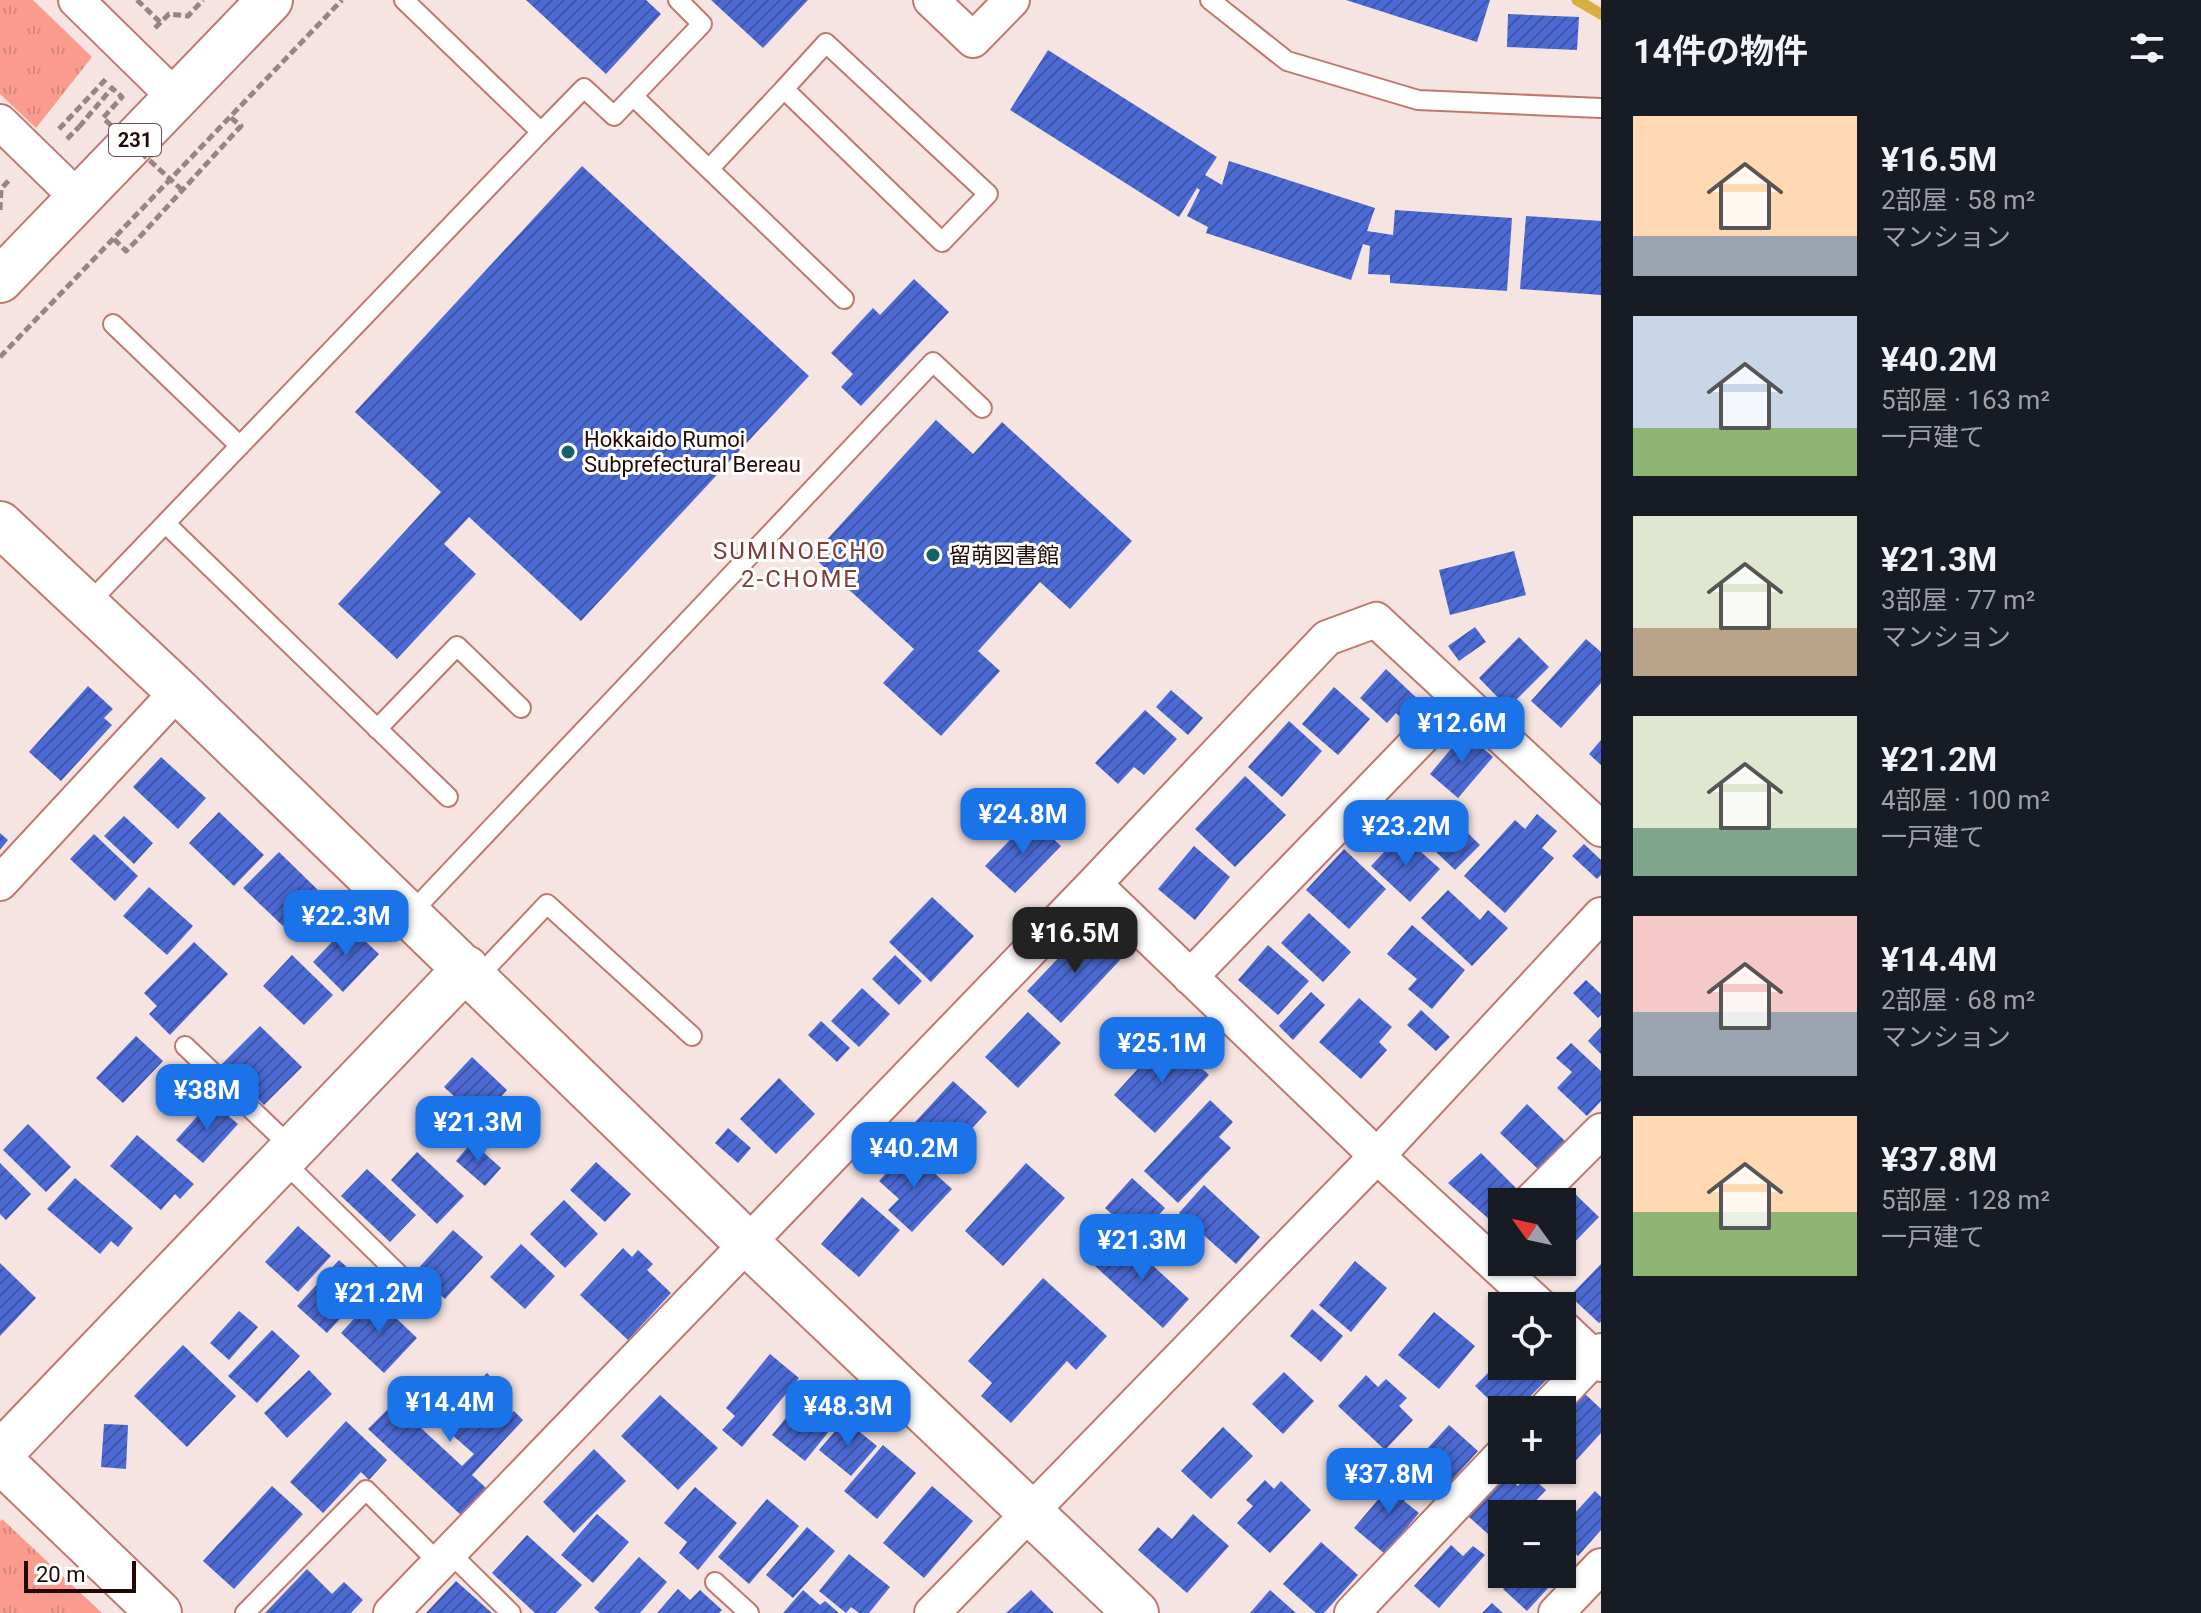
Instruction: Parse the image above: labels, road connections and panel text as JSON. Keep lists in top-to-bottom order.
{
  "streets": {
    "main road": ["231"]
  },
  "districts": ["SUMINOECHO 2-CHOME"],
  "places": ["Hokkaido Rumoi Subprefectural Bereau", "留萌図書館"],
  "scale_bar": "20 m",
  "north": "top left",
  "page": {
    "heading": "14件の物件",
    "list": [
      {
        "name": "¥16.5M",
        "note": "2部屋 · 58 m² · マンション"
      },
      {
        "name": "¥40.2M",
        "note": "5部屋 · 163 m² · 一戸建て"
      },
      {
        "name": "¥21.3M",
        "note": "3部屋 · 77 m² · マンション"
      },
      {
        "name": "¥21.2M",
        "note": "4部屋 · 100 m² · 一戸建て"
      },
      {
        "name": "¥14.4M",
        "note": "2部屋 · 68 m² · マンション"
      },
      {
        "name": "¥37.8M",
        "note": "5部屋 · 128 m² · 一戸建て"
      }
    ],
    "price": [
      "¥12.6M",
      "¥24.8M",
      "¥23.2M",
      "¥22.3M",
      "¥16.5M",
      "¥25.1M",
      "¥38M",
      "¥21.3M",
      "¥40.2M",
      "¥21.3M",
      "¥21.2M",
      "¥14.4M",
      "¥48.3M",
      "¥37.8M"
    ],
    "map_buttons": ["+", "−"],
    "scale": "20 m"
  }
}
